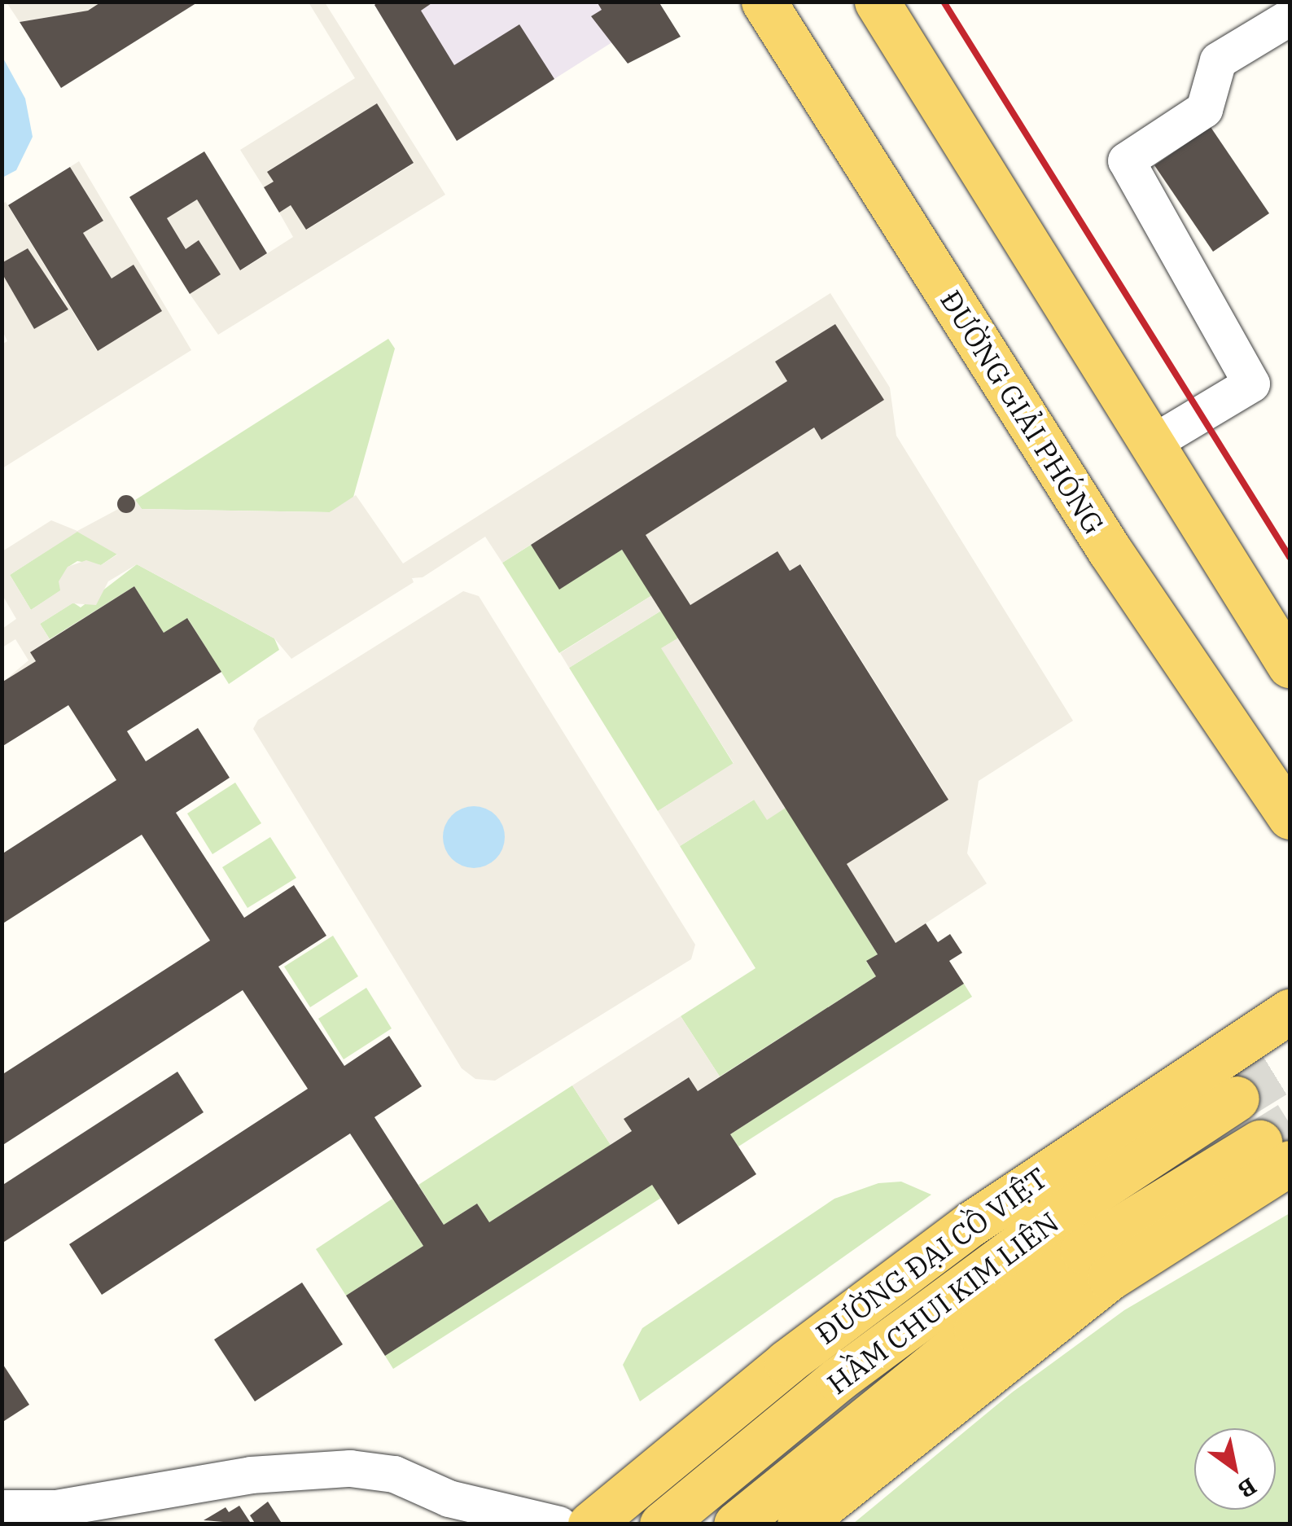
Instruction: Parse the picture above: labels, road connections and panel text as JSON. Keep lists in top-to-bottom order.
{
  "streets": {
    "main road": ["ĐƯỜNG GIẢI PHÓNG", "ĐƯỜNG ĐẠI CỒ VIỆT", "HẦM CHUI KIM LIÊN"]
  },
  "north": "bottom right"
}
